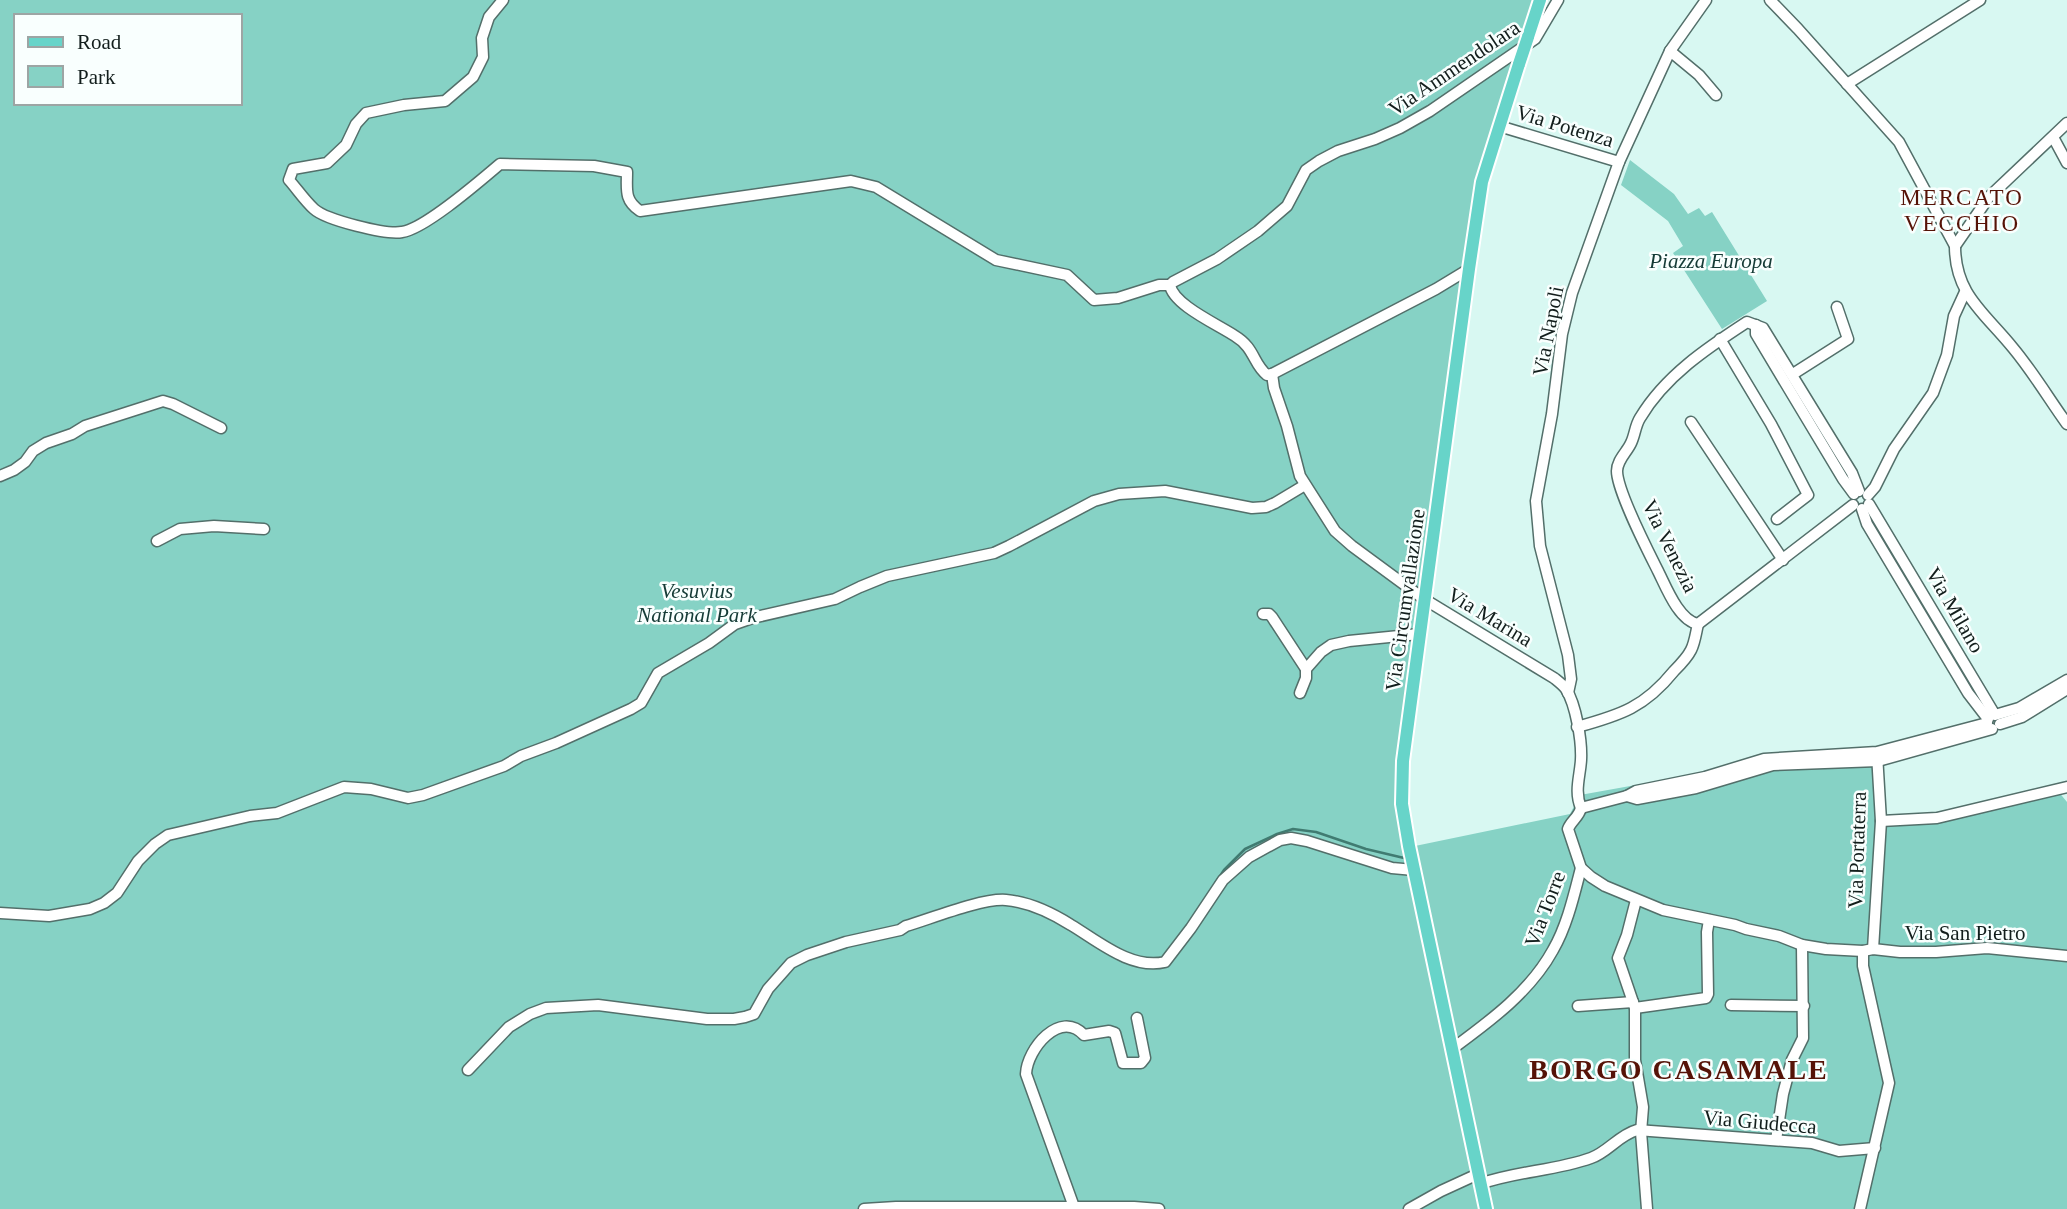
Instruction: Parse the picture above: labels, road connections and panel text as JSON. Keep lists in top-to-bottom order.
{
  "streets": {
    "main road": ["Via Circumvallazione"],
    "street": [
      "Via Ammendolara",
      "Via Potenza",
      "Via Napoli",
      "Via Venezia",
      "Via Milano",
      "Via Marina",
      "Via Portaterra",
      "Via Torre",
      "Via San Pietro",
      "Via Giudecca"
    ]
  },
  "crossings": [
    ["Via Potenza", "Via Napoli"],
    ["Via Potenza", "Via Circumvallazione"],
    ["Via Napoli", "Via Marina"],
    ["Via Venezia", "Via Milano"],
    ["Via Circumvallazione", "Via Marina"],
    ["Via Circumvallazione", "Via Torre"],
    ["Via Portaterra", "Via San Pietro"],
    ["Via Portaterra", "Via Giudecca"],
    ["Via Torre", "Via San Pietro"]
  ],
  "districts": ["MERCATO VECCHIO", "BORGO CASAMALE"],
  "parks": ["Piazza Europa", "Vesuvius National Park"],
  "legend": ["Road", "Park"]
}
